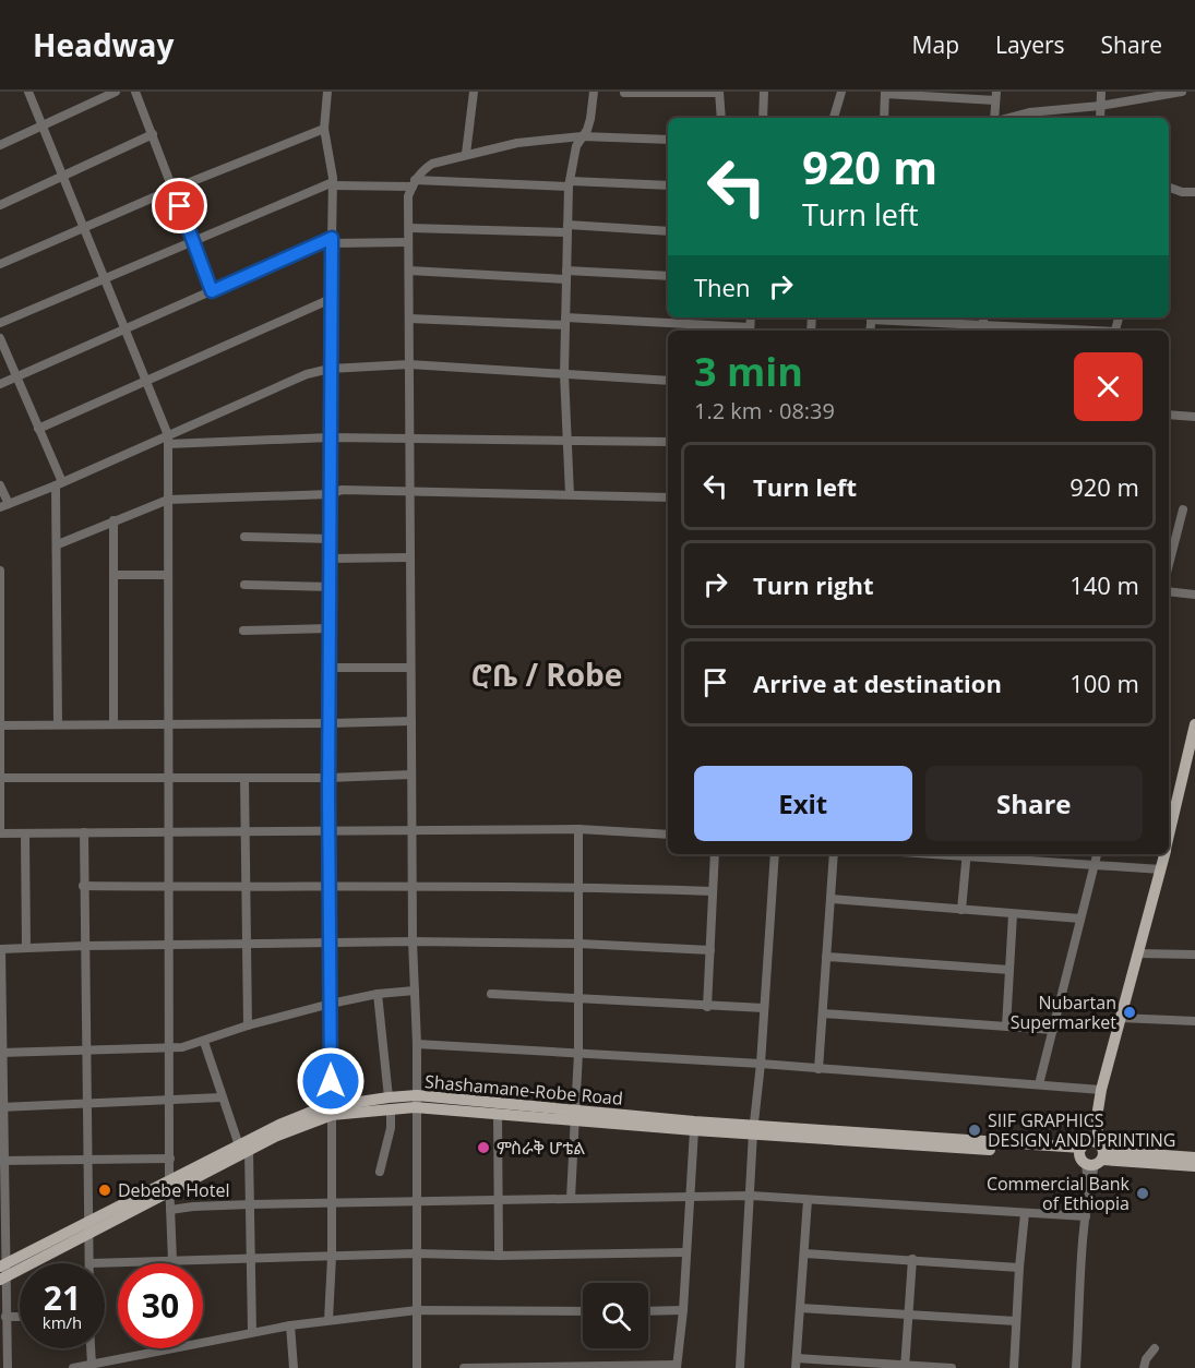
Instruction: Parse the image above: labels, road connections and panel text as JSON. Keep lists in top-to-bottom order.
{
  "streets": {
    "main road": ["Shashamane-Robe Road"]
  },
  "districts": ["ሮቤ / Robe"],
  "places": [
    "Nubartan Supermarket",
    "SIIF GRAPHICS DESIGN AND PRINTING",
    "ምስራቅ ሆቴል",
    "Debebe Hotel",
    "Commercial Bank of Ethiopia"
  ],
  "page": {
    "header": "Headway",
    "nav": ["Map", "Layers", "Share"],
    "turn": ["920 m", "Turn left"],
    "then": "Then",
    "heading": ["3 min", "1.2 km · 08:39"],
    "list": [
      {
        "name": "Turn left",
        "value": "920 m"
      },
      {
        "name": "Turn right",
        "value": "140 m"
      },
      {
        "name": "Arrive at destination",
        "value": "100 m"
      }
    ],
    "buttons": ["Exit", "Share"],
    "speed": "21 km/h",
    "limit": "30"
  }
}
